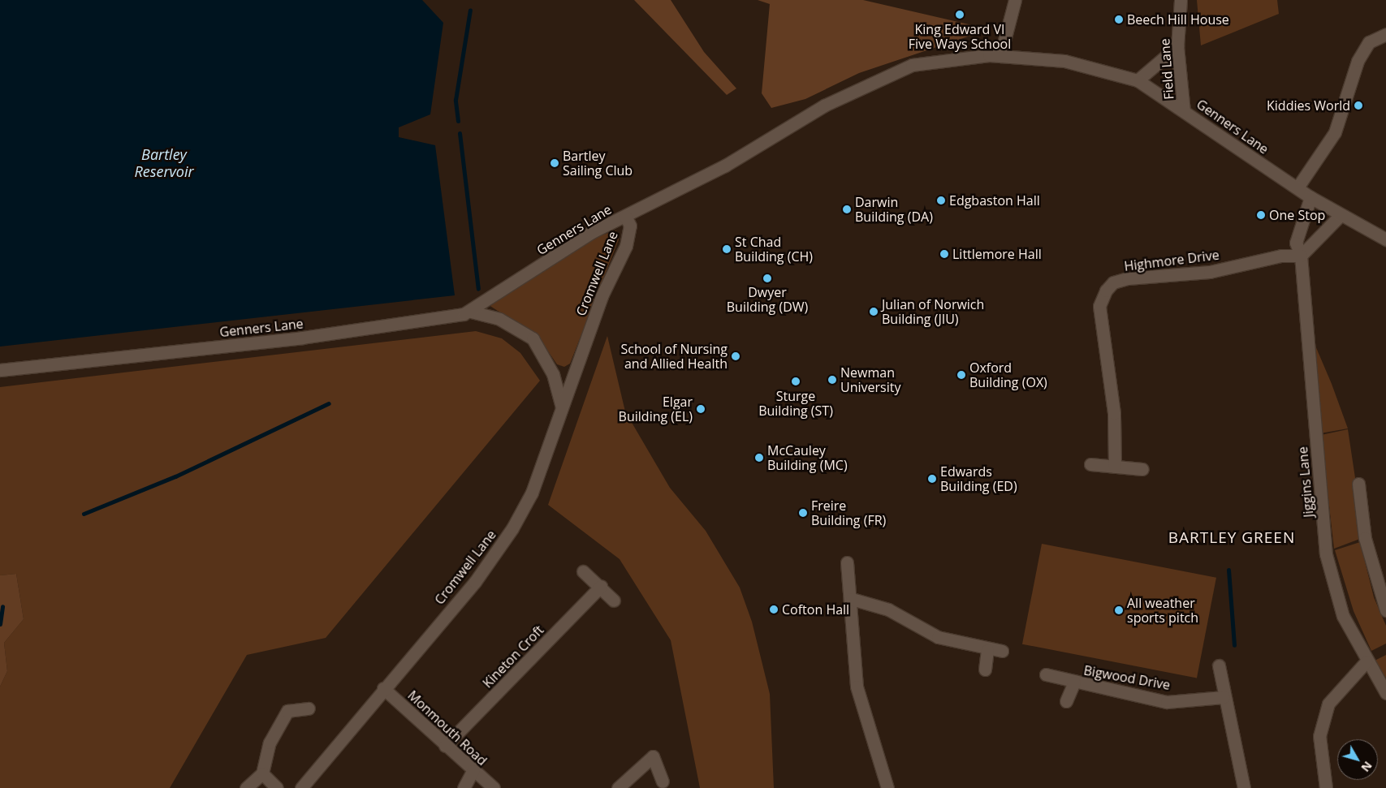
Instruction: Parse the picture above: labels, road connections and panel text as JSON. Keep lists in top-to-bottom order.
{
  "streets": {
    "street": [
      "Field Lane",
      "Genners Lane",
      "Highmore Drive",
      "Cromwell Lane",
      "Jiggins Lane",
      "Kineton Croft",
      "Bigwood Drive",
      "Monmouth Road"
    ]
  },
  "crossings": [
    ["Field Lane", "Genners Lane"],
    ["Genners Lane", "Cromwell Lane"],
    ["Genners Lane", "Jiggins Lane"],
    ["Highmore Drive", "Jiggins Lane"],
    ["Cromwell Lane", "Monmouth Road"],
    ["Kineton Croft", "Monmouth Road"]
  ],
  "districts": ["BARTLEY GREEN"],
  "water": ["Bartley Reservoir"],
  "places": [
    "King Edward VI Five Ways School",
    "Beech Hill House",
    "Kiddies World",
    "Bartley Sailing Club",
    "Edgbaston Hall",
    "Darwin Building (DA)",
    "One Stop",
    "St Chad Building (CH)",
    "Littlemore Hall",
    "Dwyer Building (DW)",
    "Julian of Norwich Building (JIU)",
    "School of Nursing and Allied Health",
    "Oxford Building (OX)",
    "Newman University",
    "Sturge Building (ST)",
    "Elgar Building (EL)",
    "McCauley Building (MC)",
    "Edwards Building (ED)",
    "Freire Building (FR)",
    "Cofton Hall",
    "All weather sports pitch"
  ],
  "north": "bottom right"
}
